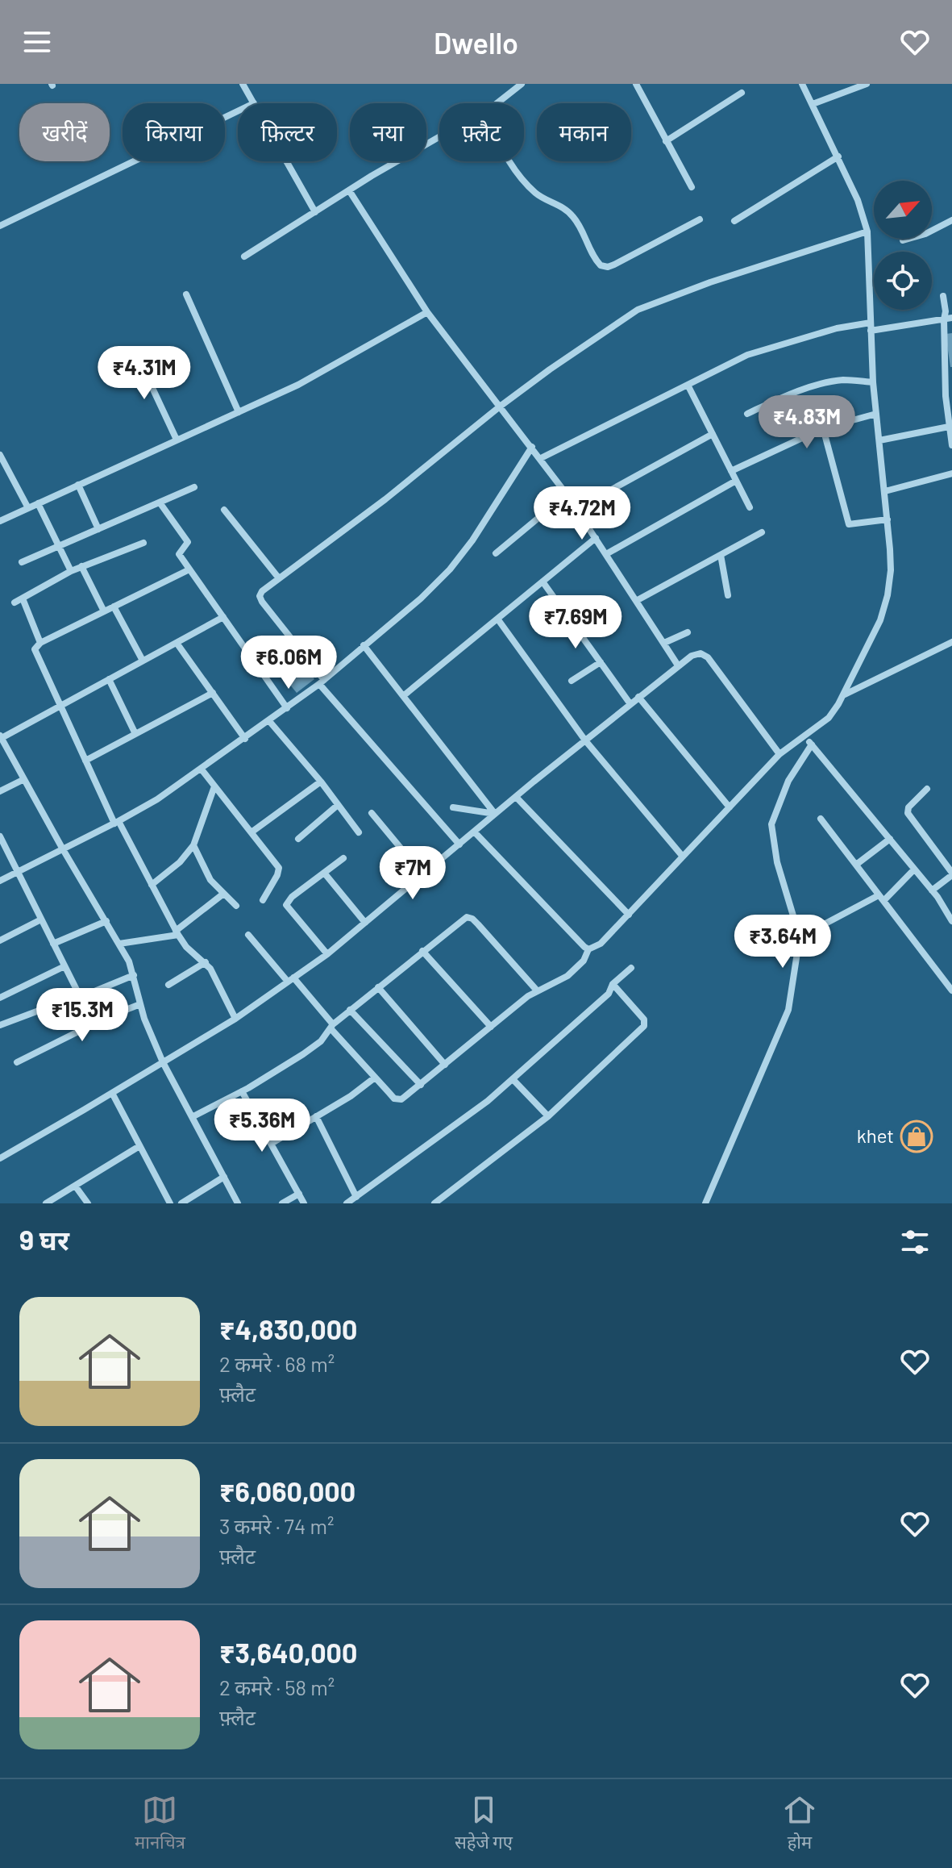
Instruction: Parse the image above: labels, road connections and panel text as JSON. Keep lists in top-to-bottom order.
{
  "places": {
    "shop": ["khet"]
  },
  "north": "top right",
  "page": {
    "header": "Dwello",
    "chip": [
      "खरीदें",
      "किराया",
      "फ़िल्टर",
      "नया",
      "फ़्लैट",
      "मकान"
    ],
    "price": [
      "₹4.31M",
      "₹4.83M",
      "₹4.72M",
      "₹7.69M",
      "₹6.06M",
      "₹7M",
      "₹3.64M",
      "₹15.3M",
      "₹5.36M"
    ],
    "heading": "9 घर",
    "list": [
      {
        "name": "₹4,830,000",
        "note": "2 कमरे · 68 m² · फ़्लैट"
      },
      {
        "name": "₹6,060,000",
        "note": "3 कमरे · 74 m² · फ़्लैट"
      },
      {
        "name": "₹3,640,000",
        "note": "2 कमरे · 58 m² · फ़्लैट"
      }
    ],
    "tabs": ["मानचित्र", "सहेजे गए", "होम"]
  }
}
